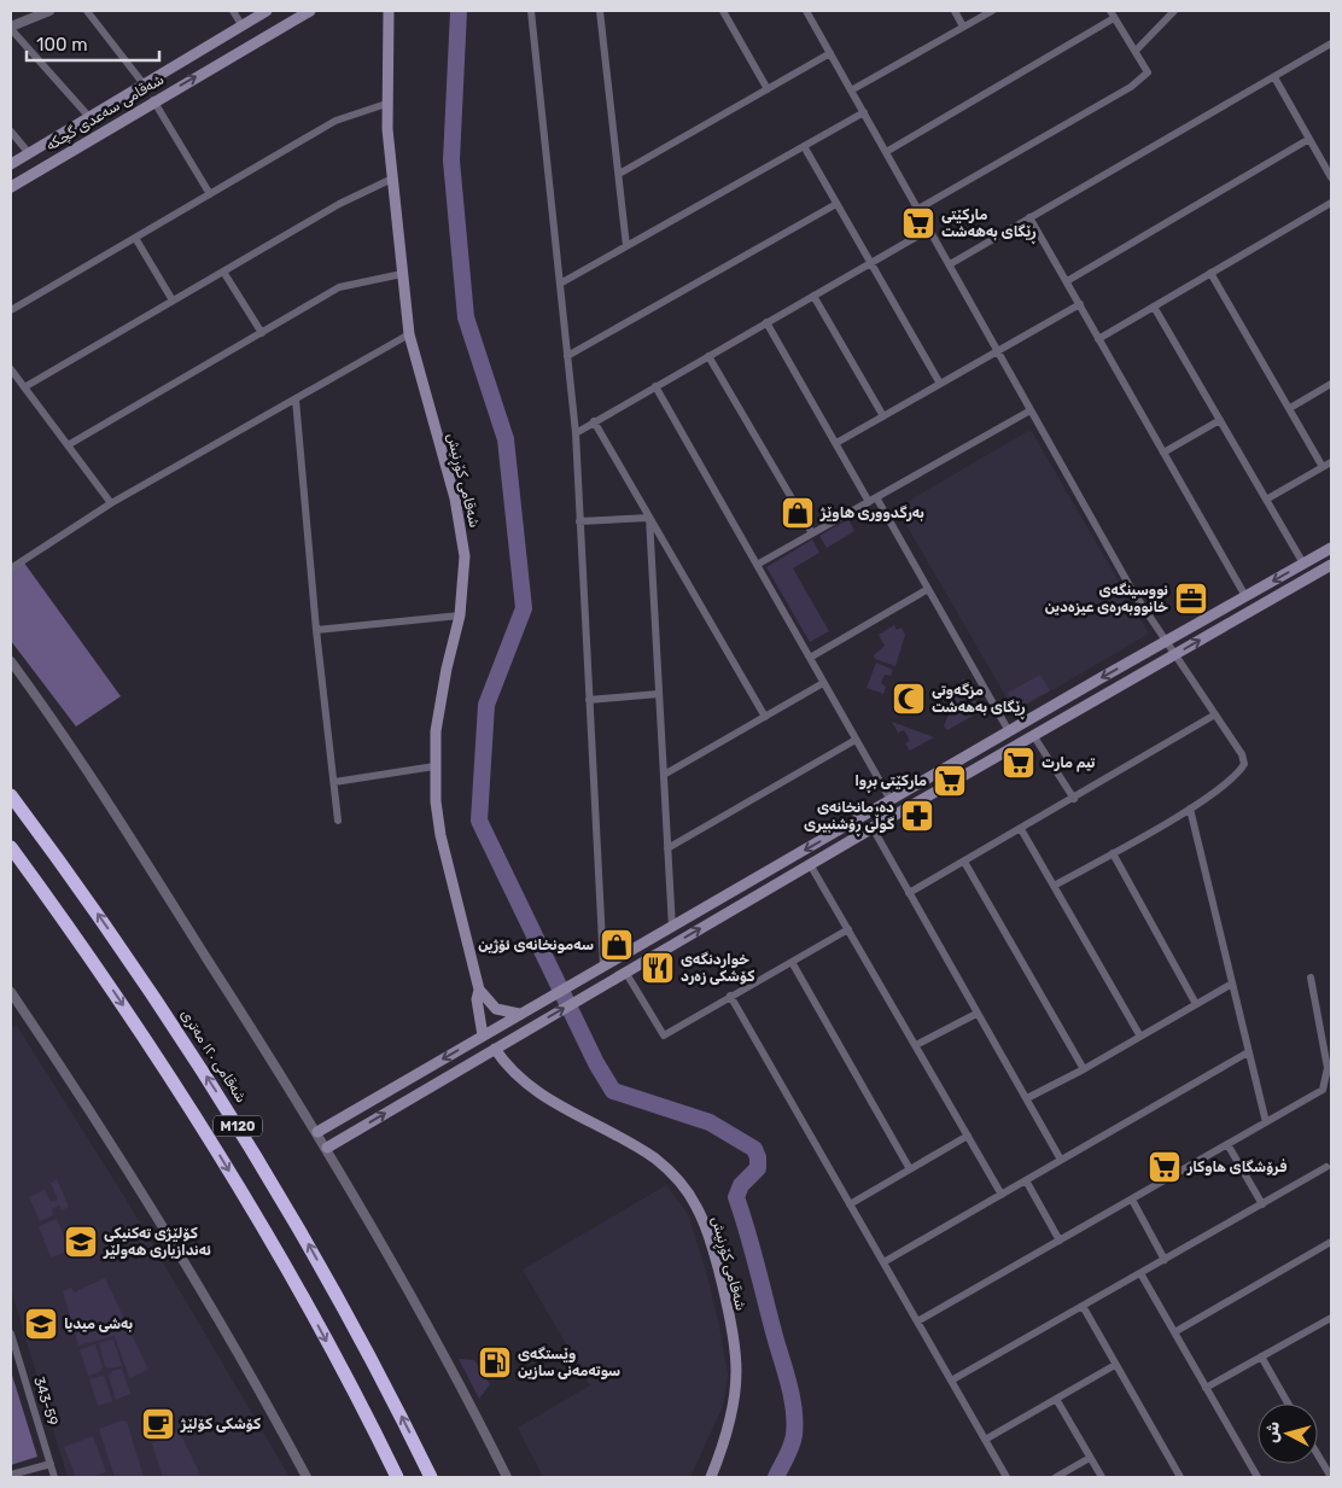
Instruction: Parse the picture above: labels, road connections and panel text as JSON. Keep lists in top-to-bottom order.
{
  "streets": {
    "highway": ["شەقامی ١٢٠ مەتری", "M120"],
    "main road": ["شەقامی سەعدی گچکە", "شەقامی کۆڕنیش"],
    "street": ["343-59"]
  },
  "places": {
    "supermarket": [
      "مارکێتی ڕێگای بەهەشت",
      "تیم مارت",
      "مارکێتی بڕوا",
      "فرۆشگای ھاوکار"
    ],
    "shop": ["بەرگدووری هاوێژ", "سەمونخانەی ئۆژین"],
    "office": ["نووسینگەی خانووبەرەی عیزەدین"],
    "mosque": ["مزگەوتی ڕێگای بەھەشت"],
    "pharmacy": ["دەرمانخانەی گوڵی ڕۆشنبیری"],
    "restaurant": ["خواردنگەی کۆشکی زەرد"],
    "school or university": ["کۆلێژی تەکنیکی ئەندازیاری هەولێر", "بەشی میدیا"],
    "fuel station": ["وێستگەی سوتەمەنی سازین"],
    "cafe": ["کۆشکی کۆلێژ"]
  },
  "scale_bar": "100 m",
  "north": "left"
}
